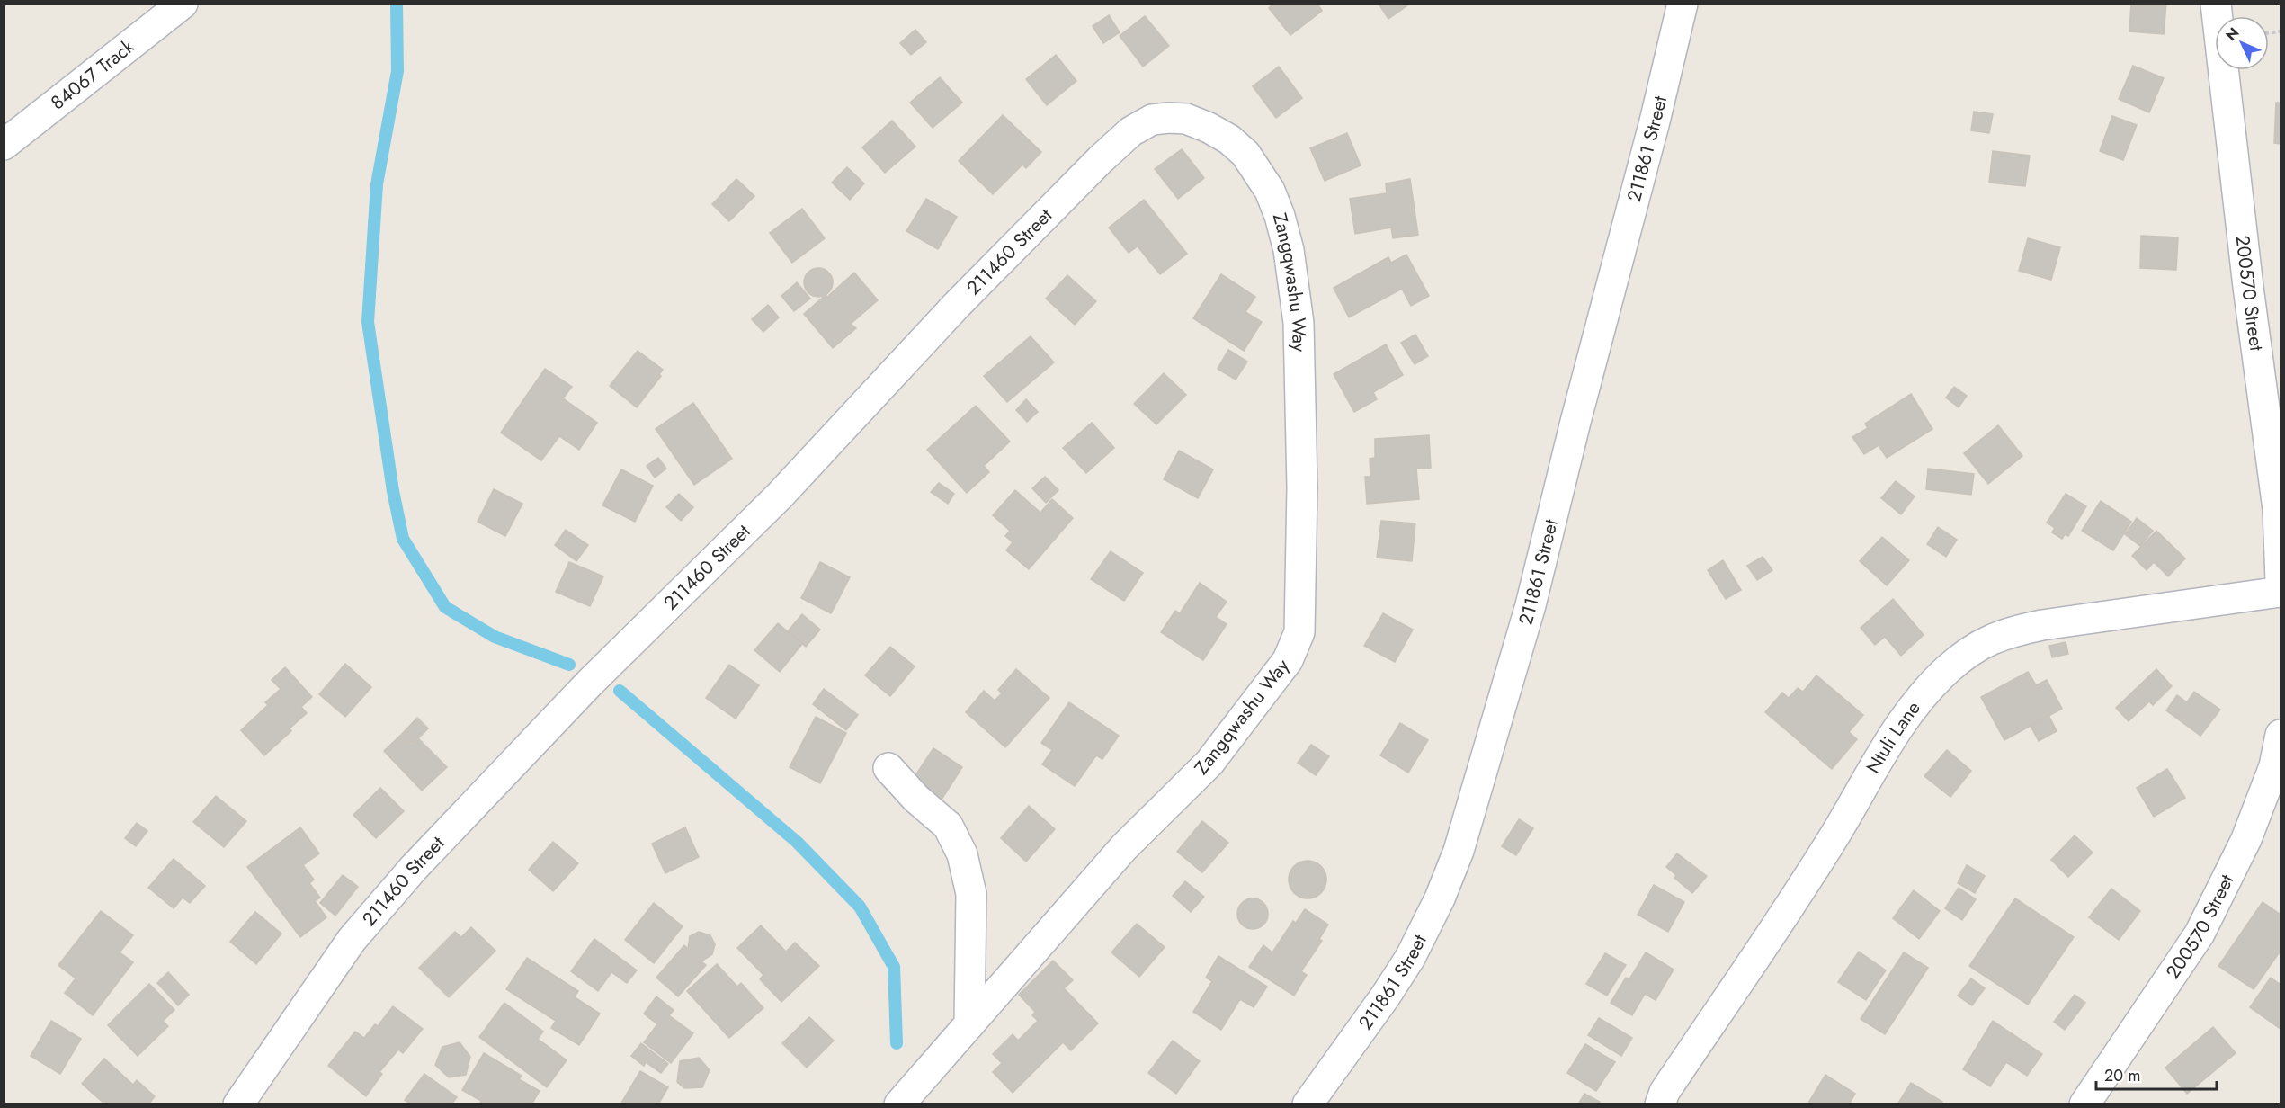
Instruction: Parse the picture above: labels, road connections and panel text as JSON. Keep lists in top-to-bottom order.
{
  "streets": {
    "street": [
      "84067 Track",
      "211861 Street",
      "211460 Street",
      "Zangqwashu Way",
      "200570 Street",
      "Ntuli Lane"
    ]
  },
  "crossings": [
    ["211460 Street", "Zangqwashu Way"]
  ],
  "scale_bar": "20 m",
  "north": "top left"
}
